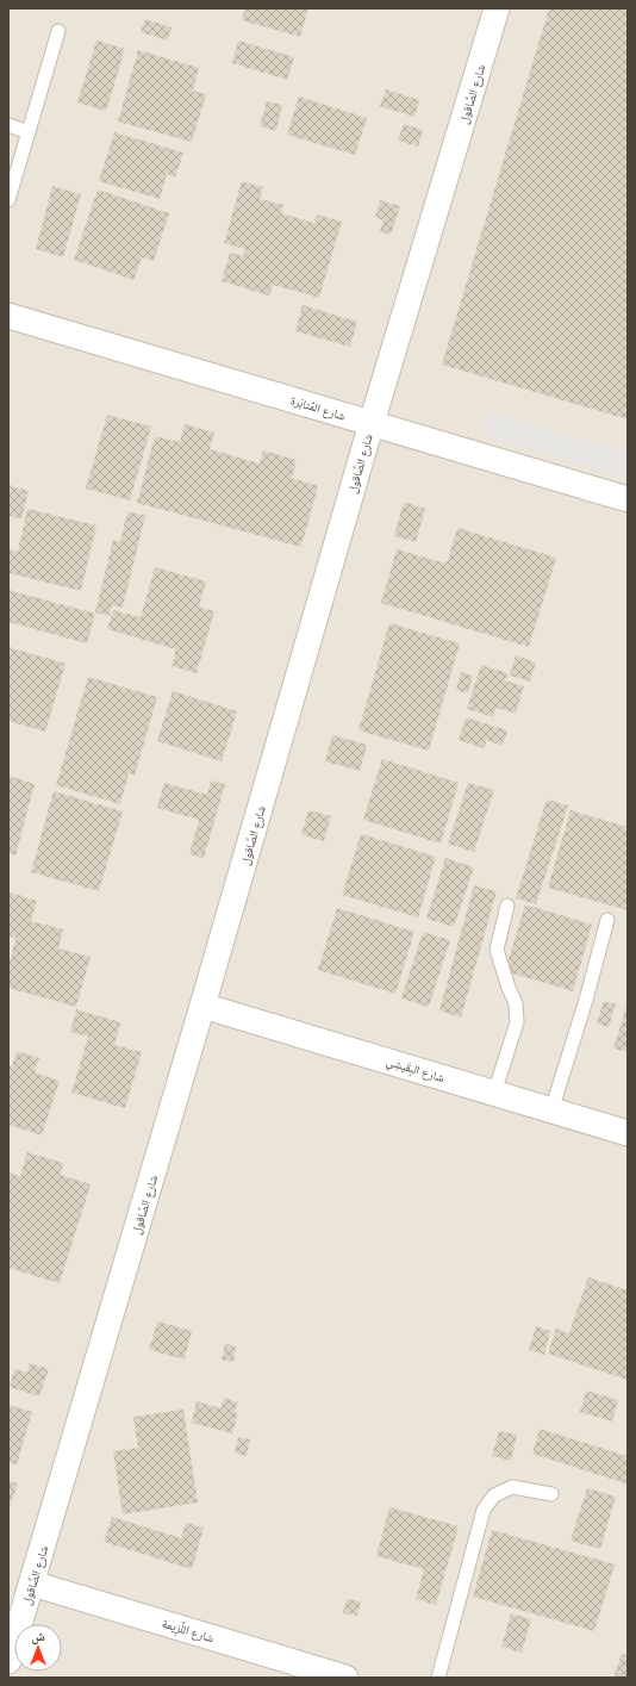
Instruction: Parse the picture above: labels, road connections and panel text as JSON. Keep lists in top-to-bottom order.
{
  "streets": {
    "street": [
      "شارع الصَّاقول",
      "شارع المُثابَرة",
      "شارع البِقَيشِي",
      "شارع اللِّزِيمة"
    ]
  },
  "crossings": [
    ["شارع الصَّاقول", "شارع المُثابَرة"],
    ["شارع الصَّاقول", "شارع البِقَيشِي"],
    ["شارع الصَّاقول", "شارع اللِّزِيمة"]
  ],
  "north": "top"
}
